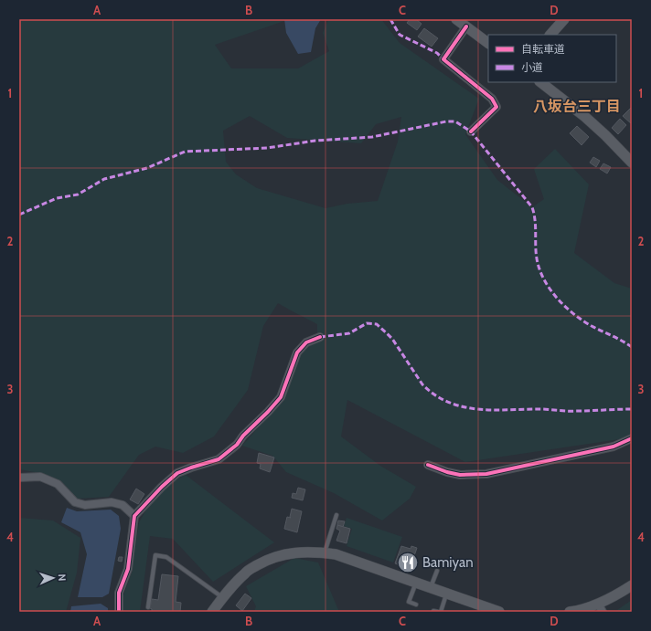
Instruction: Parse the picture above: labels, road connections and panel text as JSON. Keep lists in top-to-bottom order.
{
  "districts": ["八坂台三丁目"],
  "places": {
    "restaurant": ["Bamiyan"]
  },
  "legend": ["自転車道", "小道"],
  "north": "right",
  "grid": {
    "columns": [
      "A",
      "B",
      "C",
      "D"
    ],
    "rows": [
      "1",
      "2",
      "3",
      "4"
    ]
  }
}
